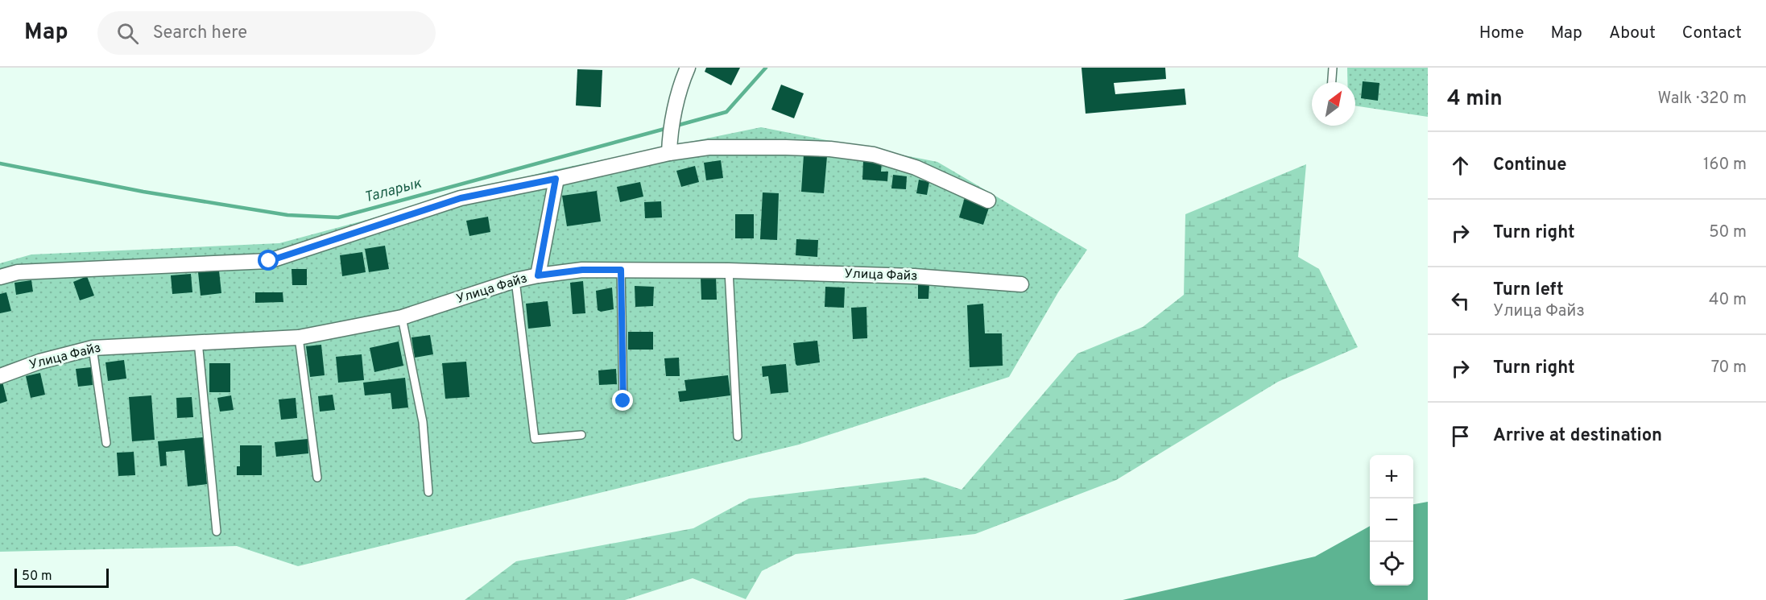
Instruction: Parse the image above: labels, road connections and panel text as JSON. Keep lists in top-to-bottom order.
{
  "streets": {
    "street": ["Улица Файз"]
  },
  "water": ["Таларык"],
  "scale_bar": "50 m",
  "north": "top right",
  "page": {
    "header": "Map",
    "search": "Search here",
    "nav": [
      "Home",
      "Map",
      "About",
      "Contact"
    ],
    "heading": ["4 min", "Walk · 320 m"],
    "list": [
      ["Continue", "160 m"],
      ["Turn right", "50 m"],
      ["Turn left", "Улица Файз", "40 m"],
      ["Turn right", "70 m"],
      "Arrive at destination"
    ],
    "map_buttons": ["+", "−"],
    "scale": "50 m"
  }
}
